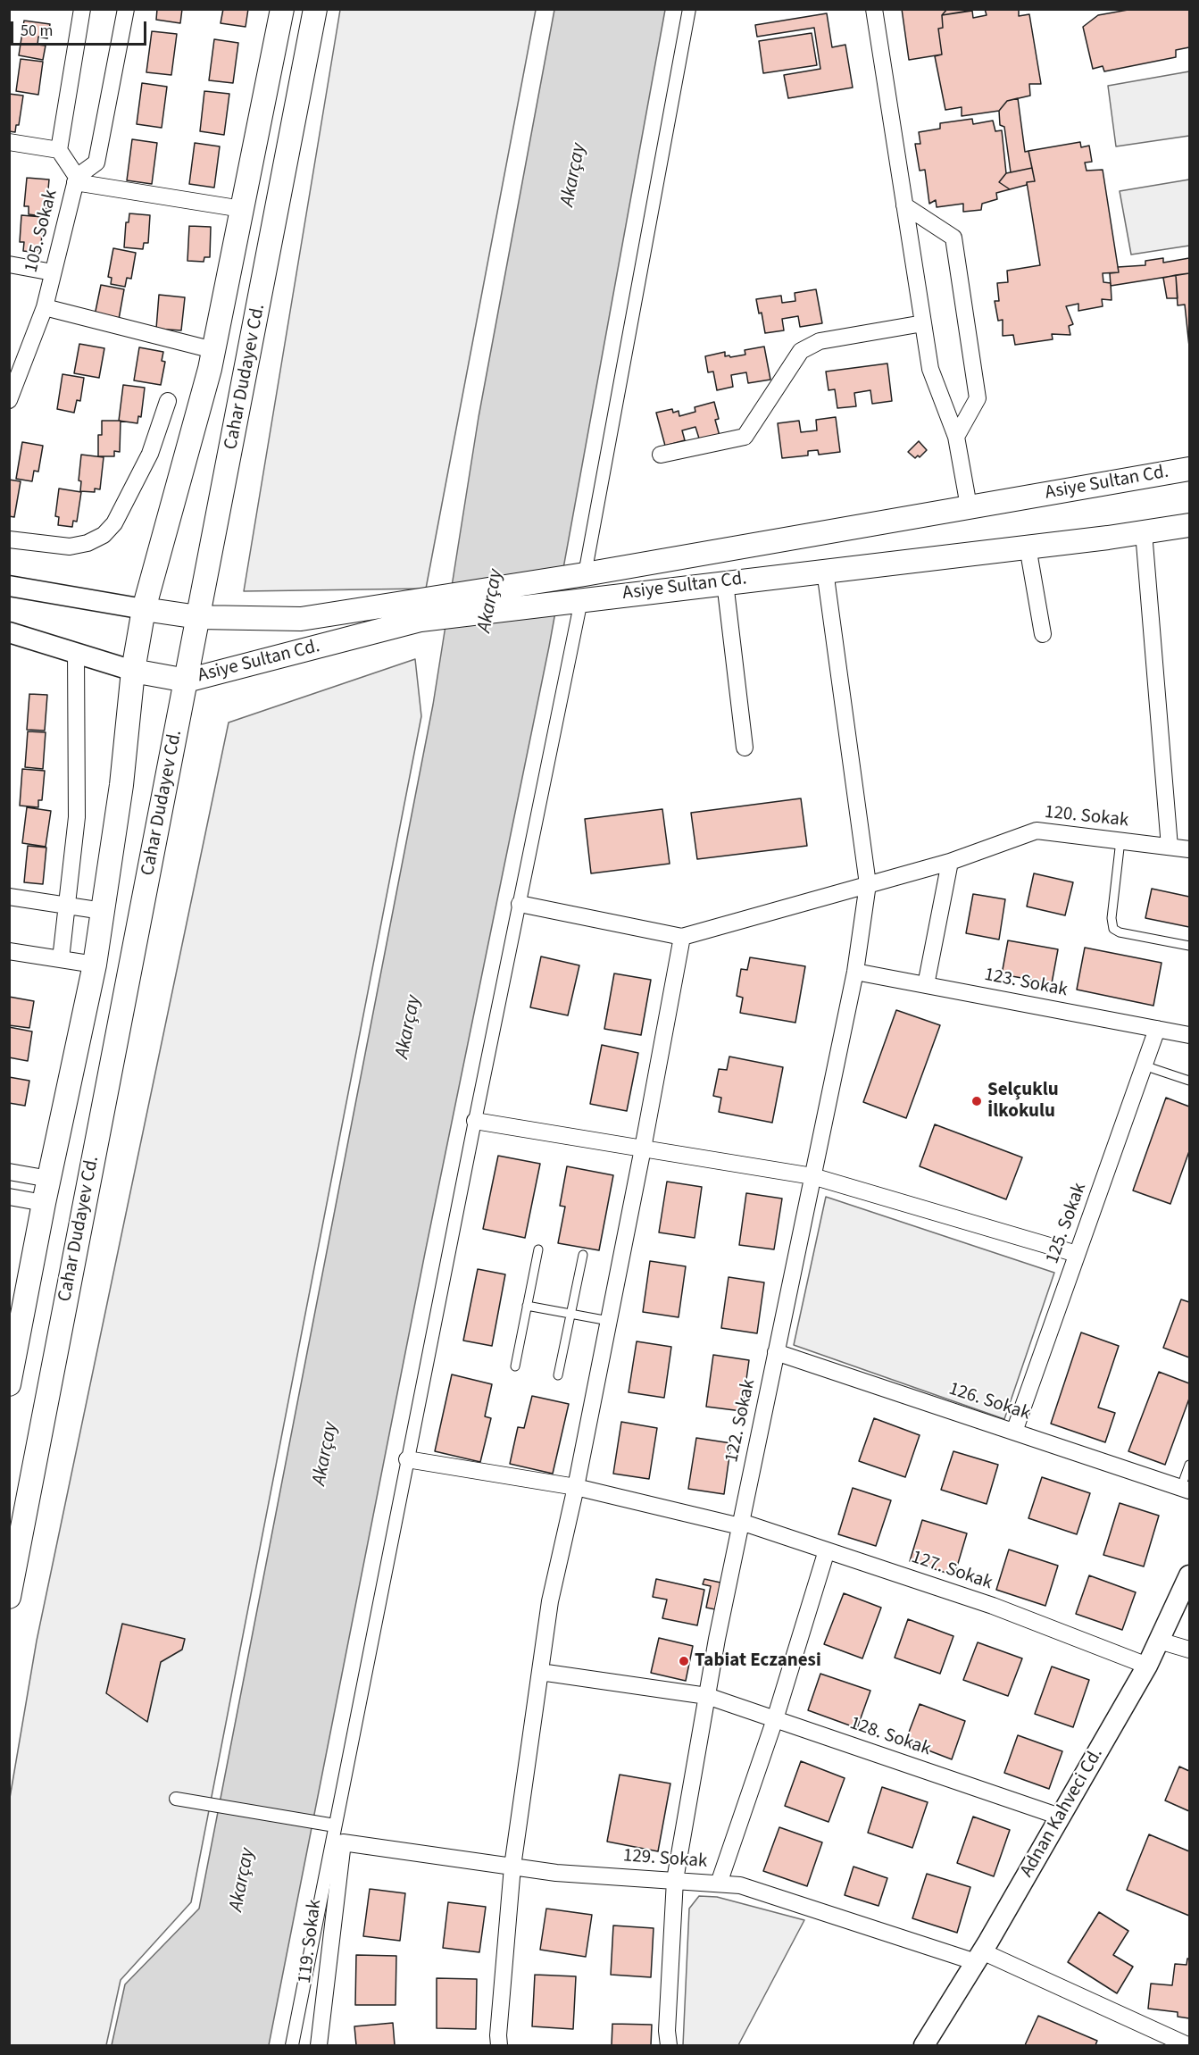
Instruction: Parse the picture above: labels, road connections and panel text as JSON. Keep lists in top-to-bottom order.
{
  "streets": {
    "main road": ["Cahar Dudayev Cd.", "Asiye Sultan Cd."],
    "street": [
      "105. Sokak",
      "120. Sokak",
      "123. Sokak",
      "125. Sokak",
      "126. Sokak",
      "122. Sokak",
      "127. Sokak",
      "128. Sokak",
      "Adnan Kahveci Cd.",
      "129. Sokak",
      "119. Sokak"
    ]
  },
  "crossings": [
    ["Cahar Dudayev Cd.", "Asiye Sultan Cd."],
    ["Asiye Sultan Cd.", "122. Sokak"],
    ["120. Sokak", "122. Sokak"],
    ["123. Sokak", "125. Sokak"],
    ["123. Sokak", "122. Sokak"],
    ["125. Sokak", "126. Sokak"],
    ["126. Sokak", "122. Sokak"],
    ["122. Sokak", "127. Sokak"],
    ["122. Sokak", "128. Sokak"],
    ["122. Sokak", "129. Sokak"],
    ["127. Sokak", "Adnan Kahveci Cd."],
    ["128. Sokak", "Adnan Kahveci Cd."],
    ["Adnan Kahveci Cd.", "129. Sokak"],
    ["129. Sokak", "119. Sokak"]
  ],
  "water": ["Akarçay"],
  "places": ["Selçuklu İlkokulu", "Tabiat Eczanesi"],
  "scale_bar": "50 m"
}
